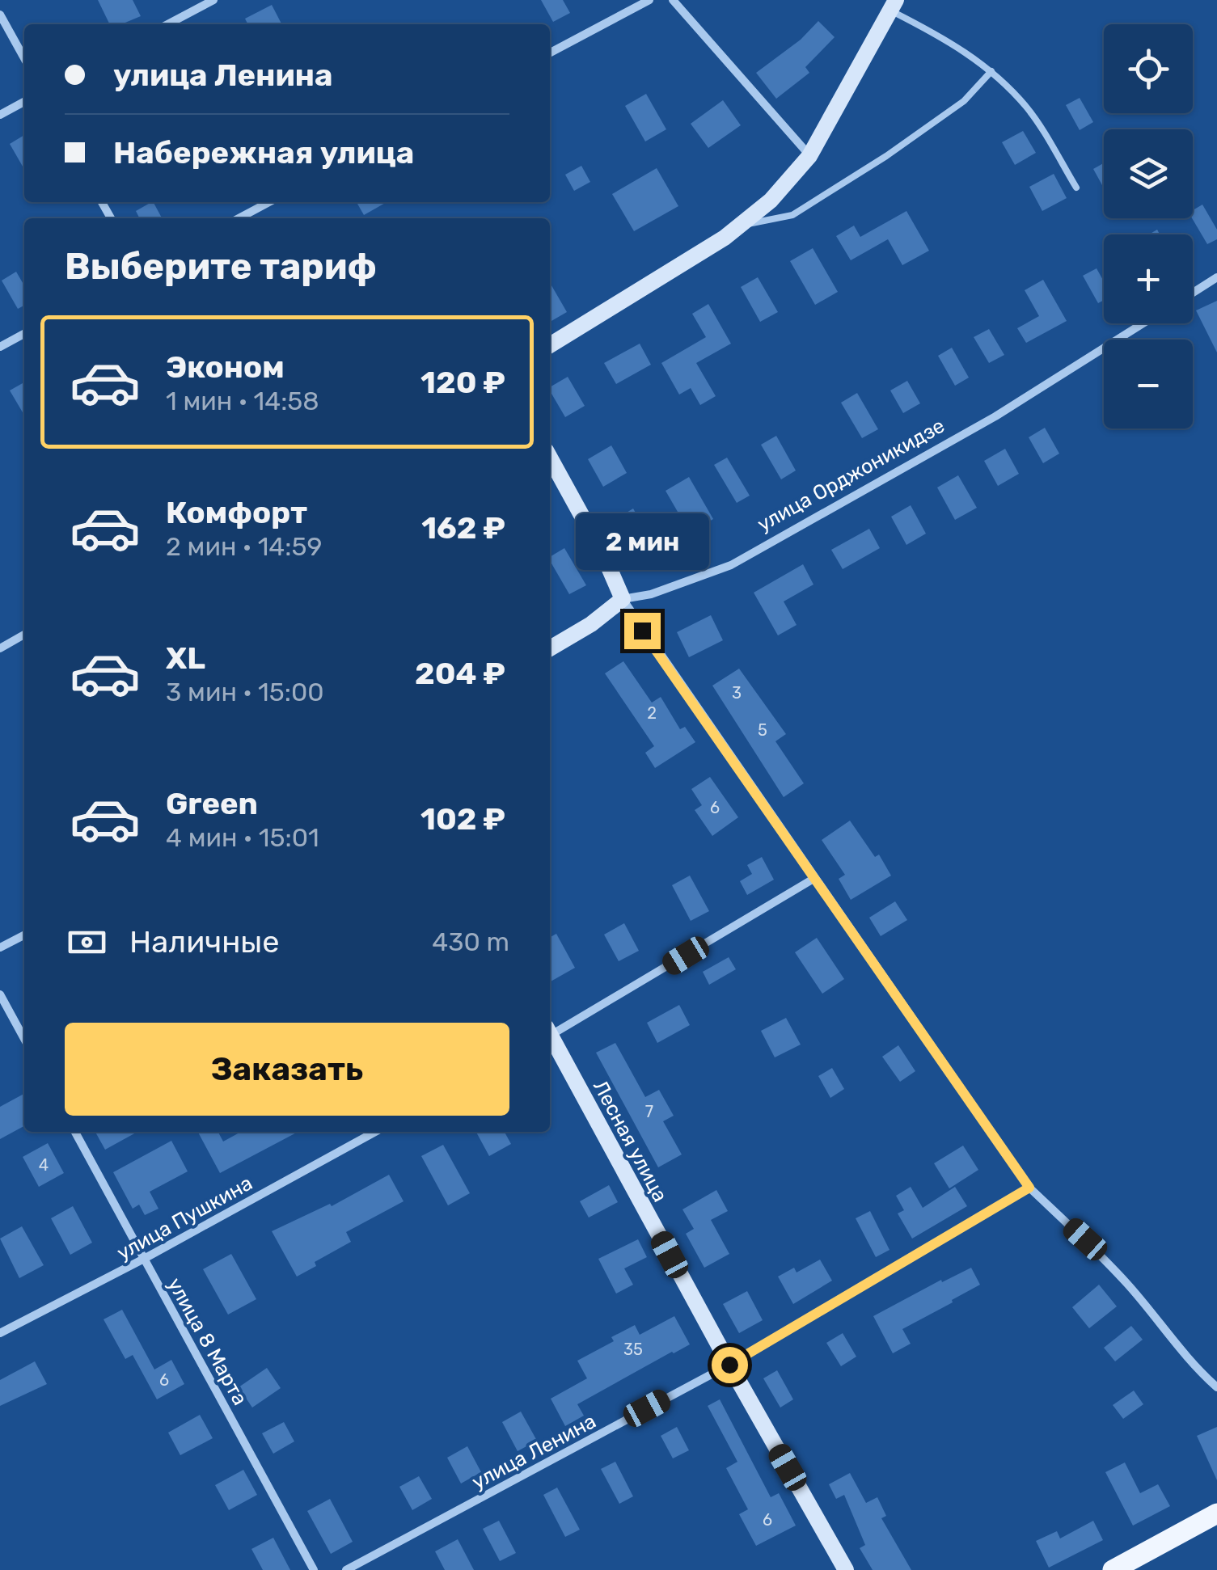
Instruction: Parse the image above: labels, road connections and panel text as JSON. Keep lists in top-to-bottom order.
{
  "streets": {
    "main road": ["улица Орджоникидзе", "Лесная улица"],
    "street": ["улица Пушкина", "улица 8 Марта", "улица Ленина"]
  },
  "crossings": [
    ["Лесная улица", "улица Ленина"],
    ["улица Пушкина", "улица 8 Марта"]
  ],
  "house_numbers": [
    "3",
    "2",
    "5",
    "6",
    "7",
    "4",
    "35",
    "6",
    "6"
  ],
  "page": {
    "map_buttons": ["+", "−"],
    "banner": ["улица Ленина", "Набережная улица"],
    "heading": "Выберите тариф",
    "list": [
      {
        "name": "Эконом",
        "note": "1 мин · 14:58",
        "value": "120 ₽"
      },
      {
        "name": "Комфорт",
        "note": "2 мин · 14:59",
        "value": "162 ₽"
      },
      {
        "name": "XL",
        "note": "3 мин · 15:00",
        "value": "204 ₽"
      },
      {
        "name": "Green",
        "note": "4 мин · 15:01",
        "value": "102 ₽"
      }
    ],
    "bubble": "2 мин",
    "pay": ["Наличные", "430 m"],
    "buttons": "Заказать"
  }
}
